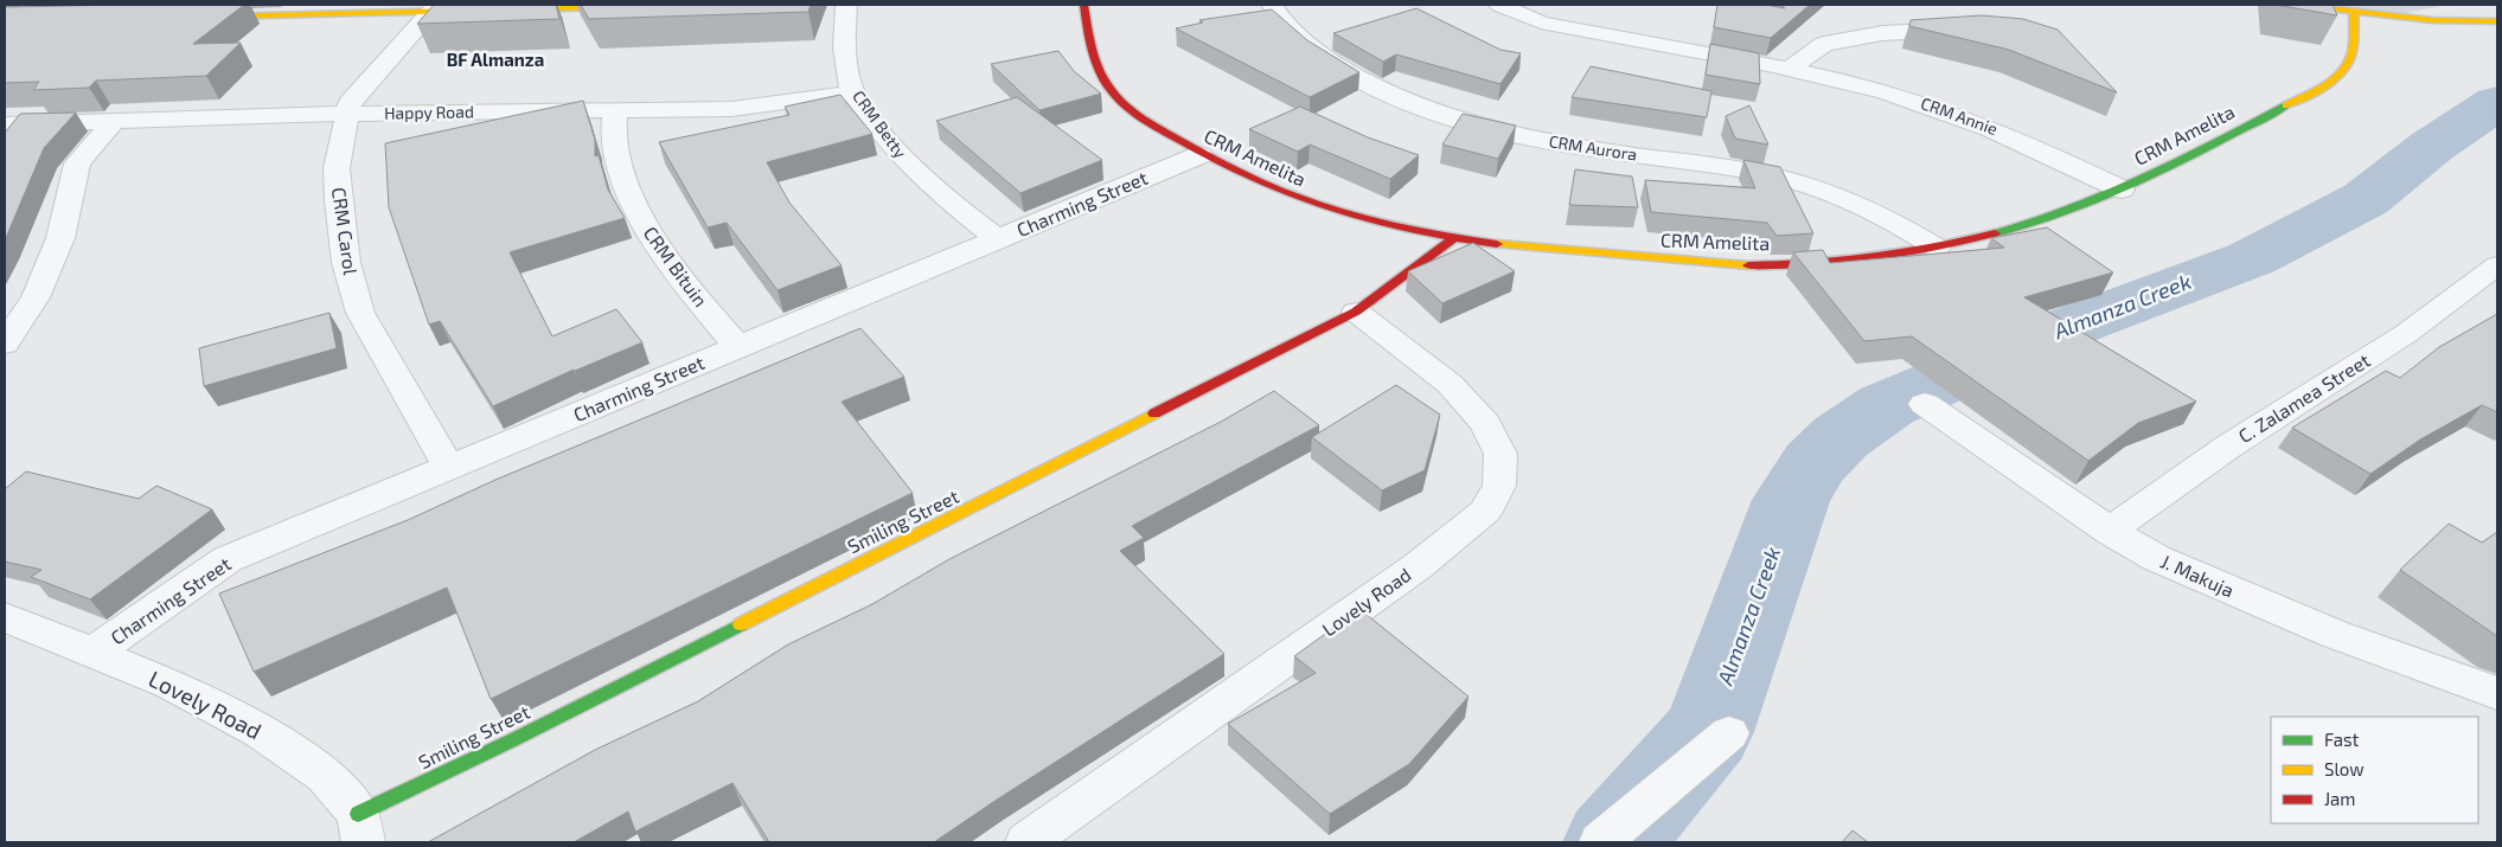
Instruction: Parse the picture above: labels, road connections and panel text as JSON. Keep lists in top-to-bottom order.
{
  "streets": {
    "street": [
      "Happy Road",
      "CRM Annie",
      "CRM Betty",
      "CRM Amelita",
      "CRM Aurora",
      "Charming Street",
      "CRM Carol",
      "CRM Bituin",
      "C. Zalamea Street",
      "Smiling Street",
      "J. Makuja",
      "Lovely Road"
    ]
  },
  "crossings": [
    ["Happy Road", "CRM Betty"],
    ["Happy Road", "CRM Carol"],
    ["Happy Road", "CRM Bituin"],
    ["CRM Annie", "CRM Amelita"],
    ["CRM Betty", "Charming Street"],
    ["CRM Amelita", "CRM Aurora"],
    ["CRM Amelita", "Charming Street"],
    ["CRM Amelita", "Smiling Street"],
    ["Charming Street", "CRM Carol"],
    ["Charming Street", "CRM Bituin"],
    ["Charming Street", "Lovely Road"],
    ["C. Zalamea Street", "J. Makuja"],
    ["Smiling Street", "Lovely Road"]
  ],
  "districts": ["BF Almanza"],
  "water": ["Almanza Creek"],
  "legend": ["Fast", "Slow", "Jam"]
}
